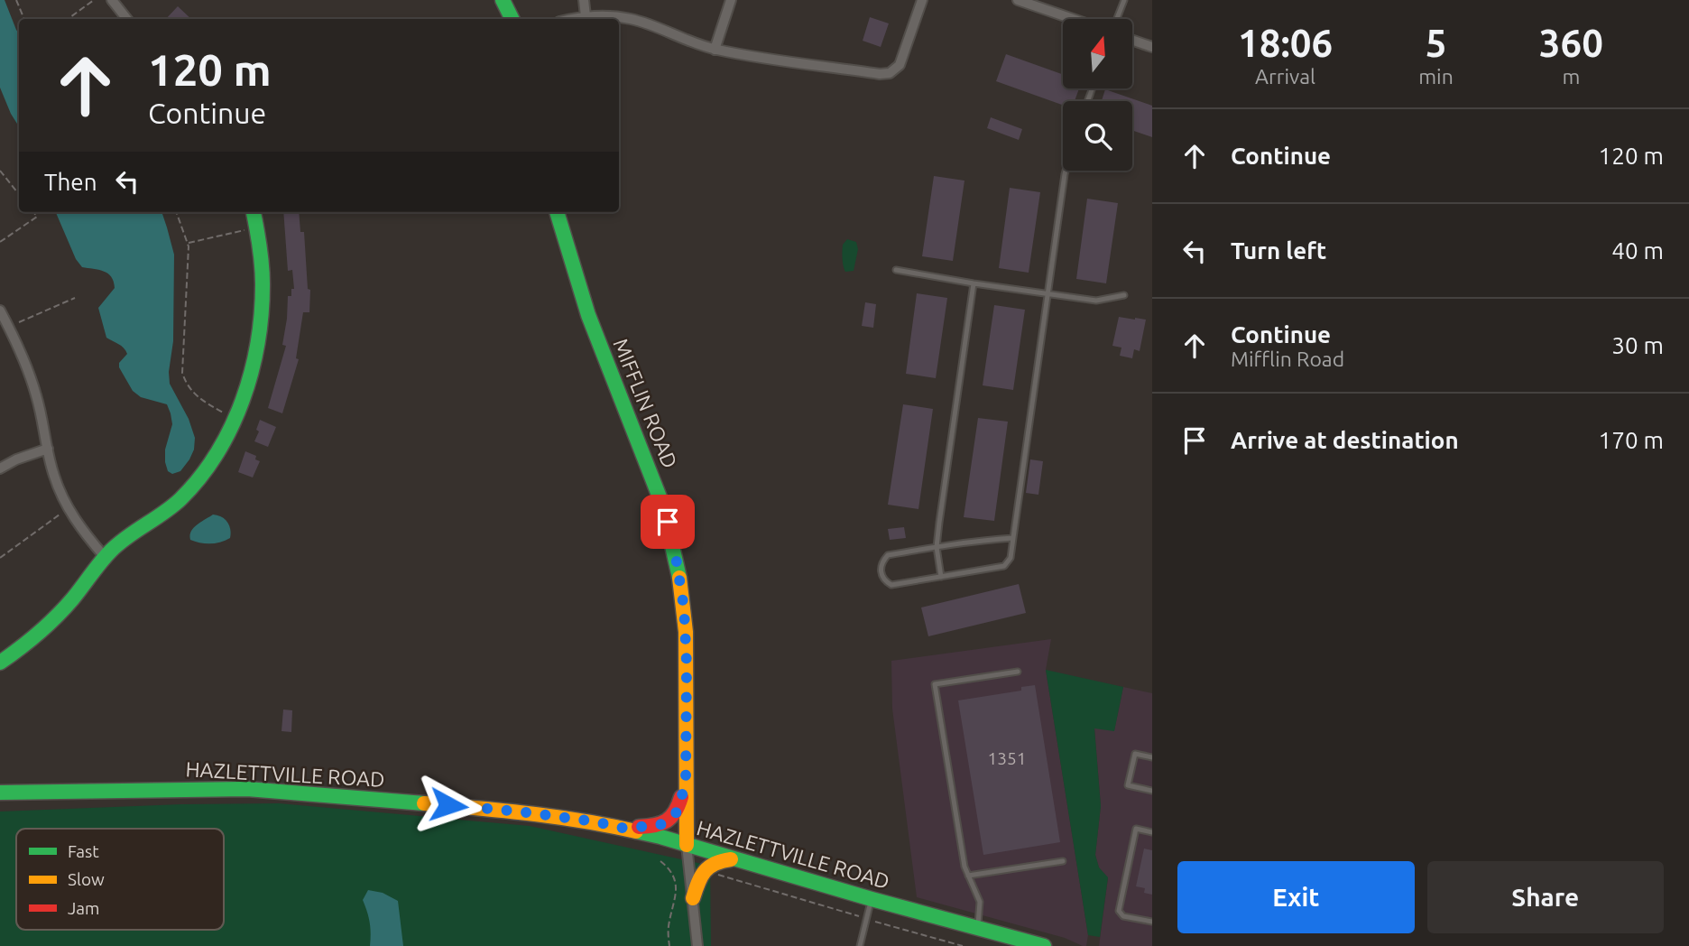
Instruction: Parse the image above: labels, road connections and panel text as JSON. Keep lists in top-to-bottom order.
{
  "streets": {
    "main road": ["MIFFLIN ROAD", "HAZLETTVILLE ROAD"]
  },
  "crossings": [
    ["MIFFLIN ROAD", "HAZLETTVILLE ROAD"]
  ],
  "house_numbers": ["1351"],
  "legend": ["Fast", "Slow", "Jam"],
  "north": "top",
  "page": {
    "eta": [
      "18:06",
      "Arrival",
      "5",
      "min",
      "360",
      "m"
    ],
    "turn": ["120 m", "Continue"],
    "list": [
      {
        "name": "Continue",
        "value": "120 m"
      },
      {
        "name": "Turn left",
        "value": "40 m"
      },
      {
        "name": "Continue",
        "note": "Mifflin Road",
        "value": "30 m"
      },
      {
        "name": "Arrive at destination",
        "value": "170 m"
      }
    ],
    "then": "Then",
    "buttons": ["Exit", "Share"]
  }
}
